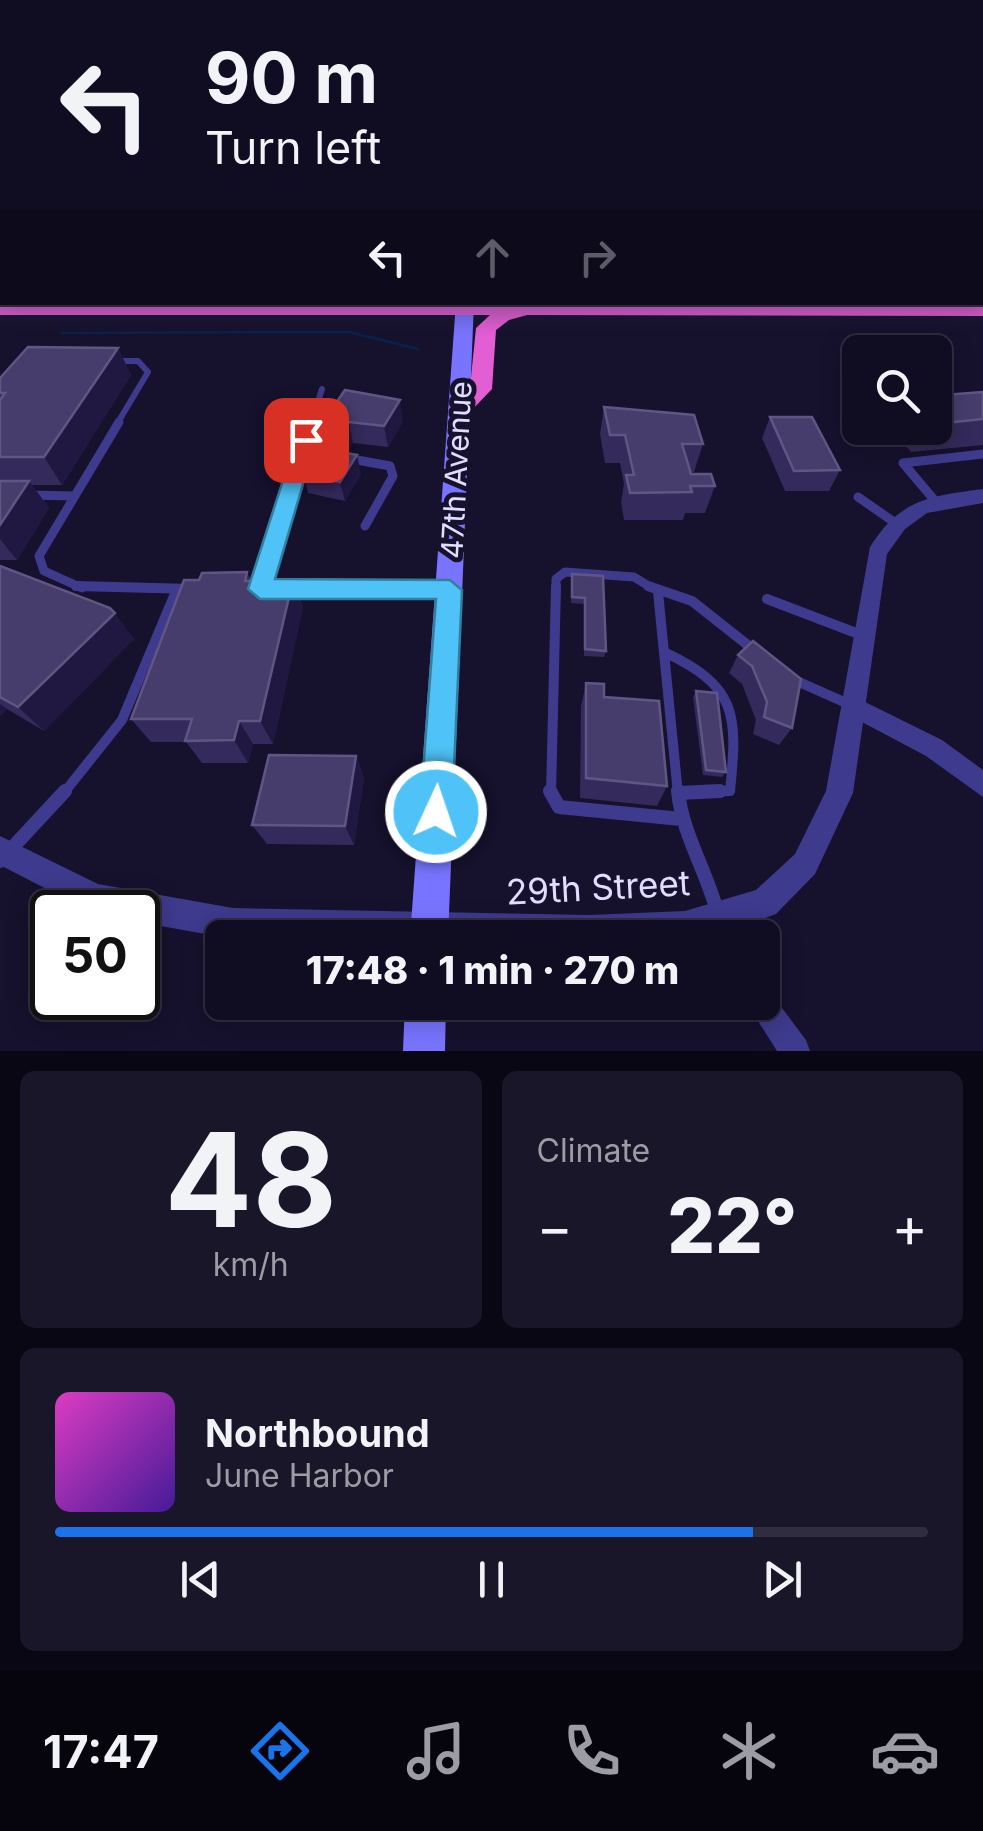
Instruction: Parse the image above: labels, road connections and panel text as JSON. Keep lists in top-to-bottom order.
{
  "streets": {
    "main road": ["47th Avenue"],
    "street": ["29th Street"]
  },
  "page": {
    "turn": ["90 m", "Turn left"],
    "limit": "50",
    "trip": "17:48 · 1 min · 270 m",
    "tile": [
      ["48", "km/h"],
      "Climate"
    ],
    "heat": ["−", "22°", "+"],
    "song": ["Northbound", "June Harbor"],
    "tabs": "17:47"
  }
}
